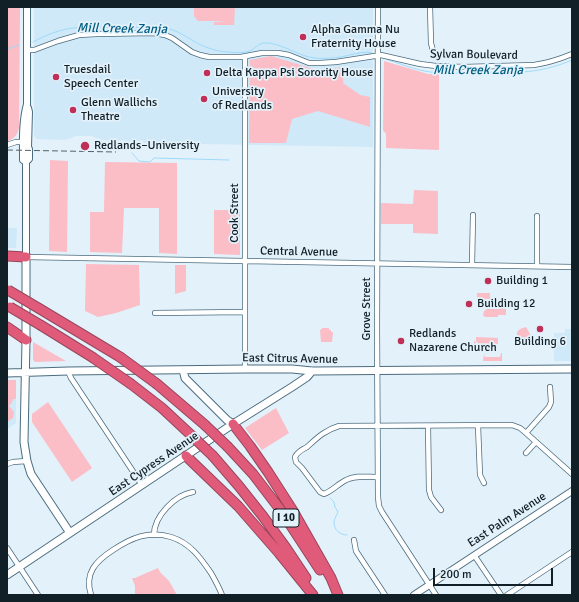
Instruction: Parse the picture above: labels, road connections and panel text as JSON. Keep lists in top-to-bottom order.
{
  "streets": {
    "highway": ["I 10"],
    "main road": ["East Citrus Avenue", "East Cypress Avenue"],
    "street": [
      "Sylvan Boulevard",
      "Cook Street",
      "Central Avenue",
      "Grove Street",
      "East Palm Avenue"
    ]
  },
  "crossings": [
    ["Sylvan Boulevard", "Cook Street"],
    ["Sylvan Boulevard", "Grove Street"],
    ["Cook Street", "Central Avenue"],
    ["Cook Street", "East Citrus Avenue"],
    ["Central Avenue", "Grove Street"],
    ["Grove Street", "East Citrus Avenue"],
    ["Grove Street", "East Palm Avenue"],
    ["East Citrus Avenue", "East Cypress Avenue"]
  ],
  "water": ["Mill Creek Zanja"],
  "places": [
    "Alpha Gamma Nu Fraternity House",
    "Delta Kappa Psi Sorority House",
    "Truesdail Speech Center",
    "University of Redlands",
    "Glenn Wallichs Theatre",
    "Redlands–University",
    "Building 1",
    "Building 12",
    "Building 6",
    "Redlands Nazarene Church"
  ],
  "scale_bar": "200 m"
}
